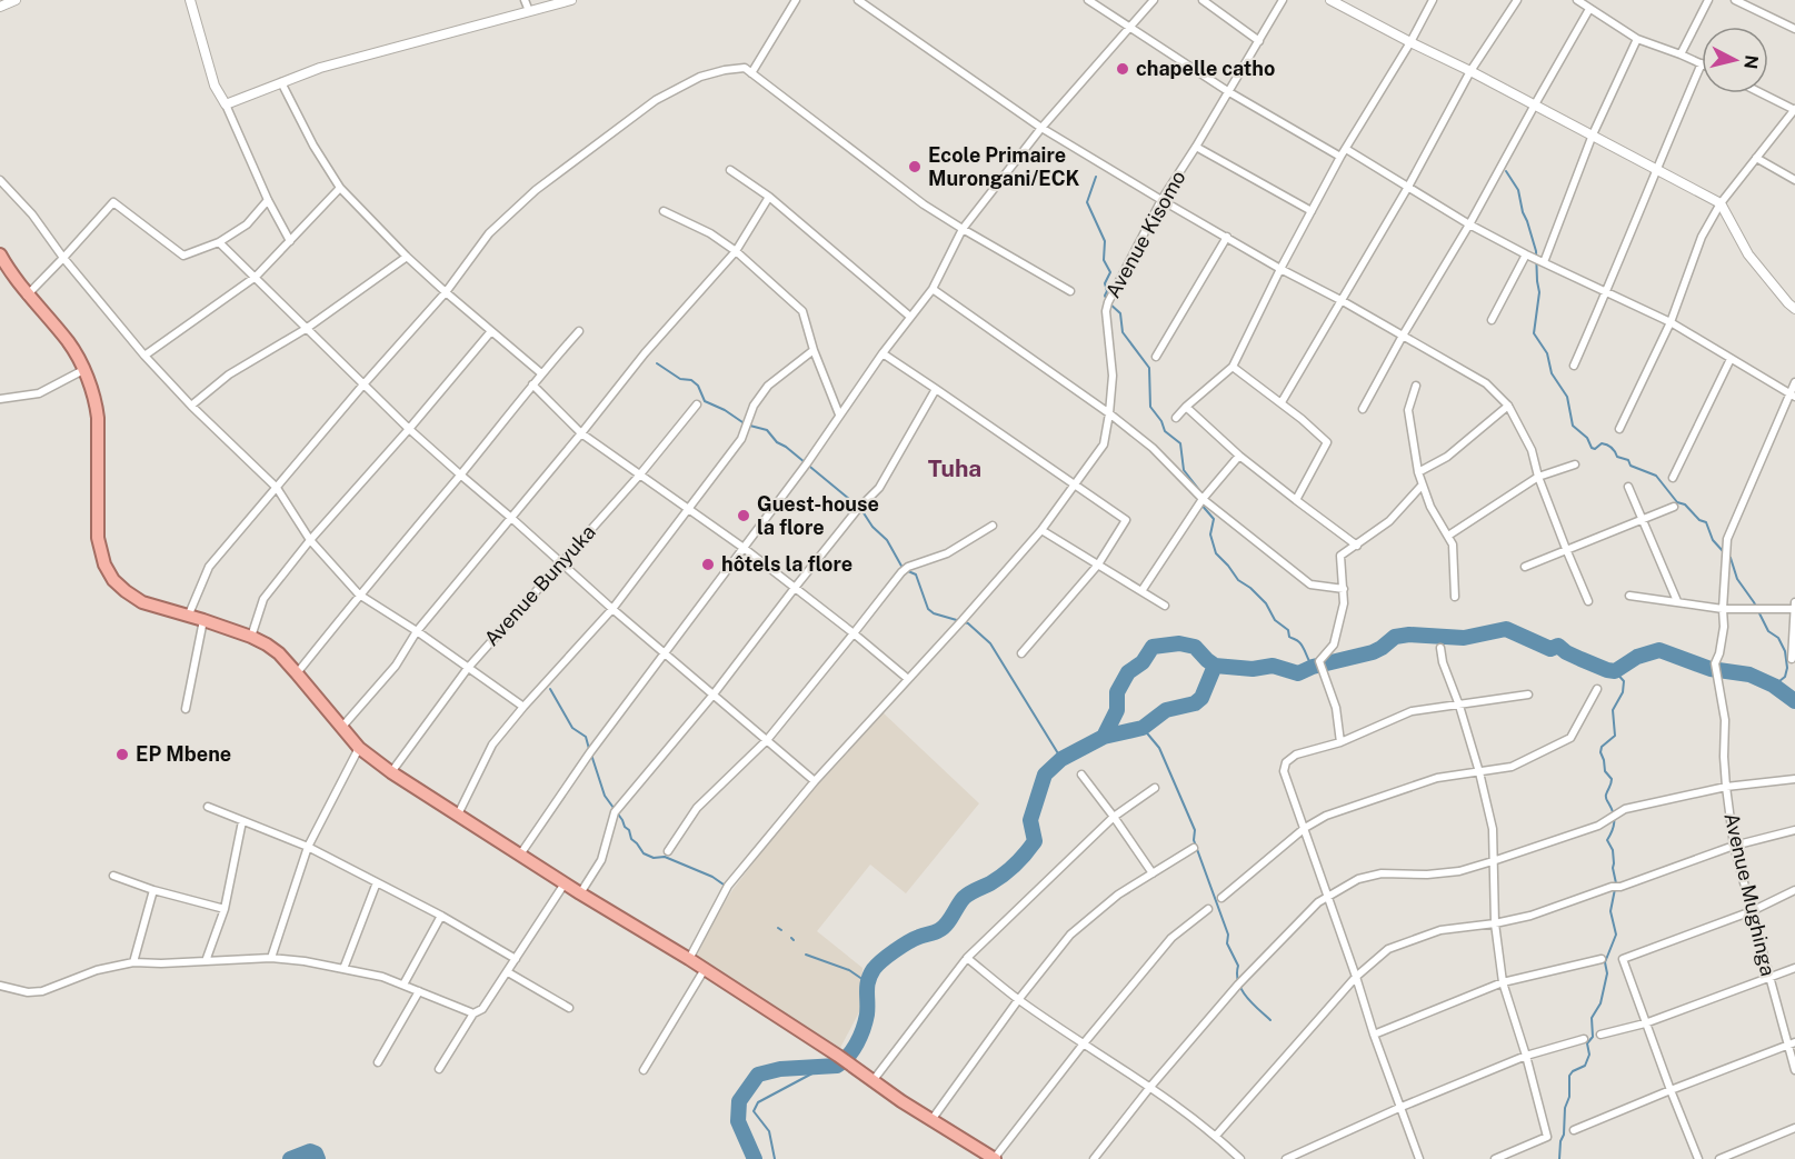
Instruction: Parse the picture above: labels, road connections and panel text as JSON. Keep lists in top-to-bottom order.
{
  "streets": {
    "street": ["Avenue Kisomo", "Avenue Bunyuka", "Avenue Mughinga"]
  },
  "districts": ["Tuha"],
  "places": [
    "chapelle catho",
    "Ecole Primaire Murongani/ECK",
    "Guest-house la flore",
    "hôtels la flore",
    "EP Mbene"
  ],
  "north": "right"
}
